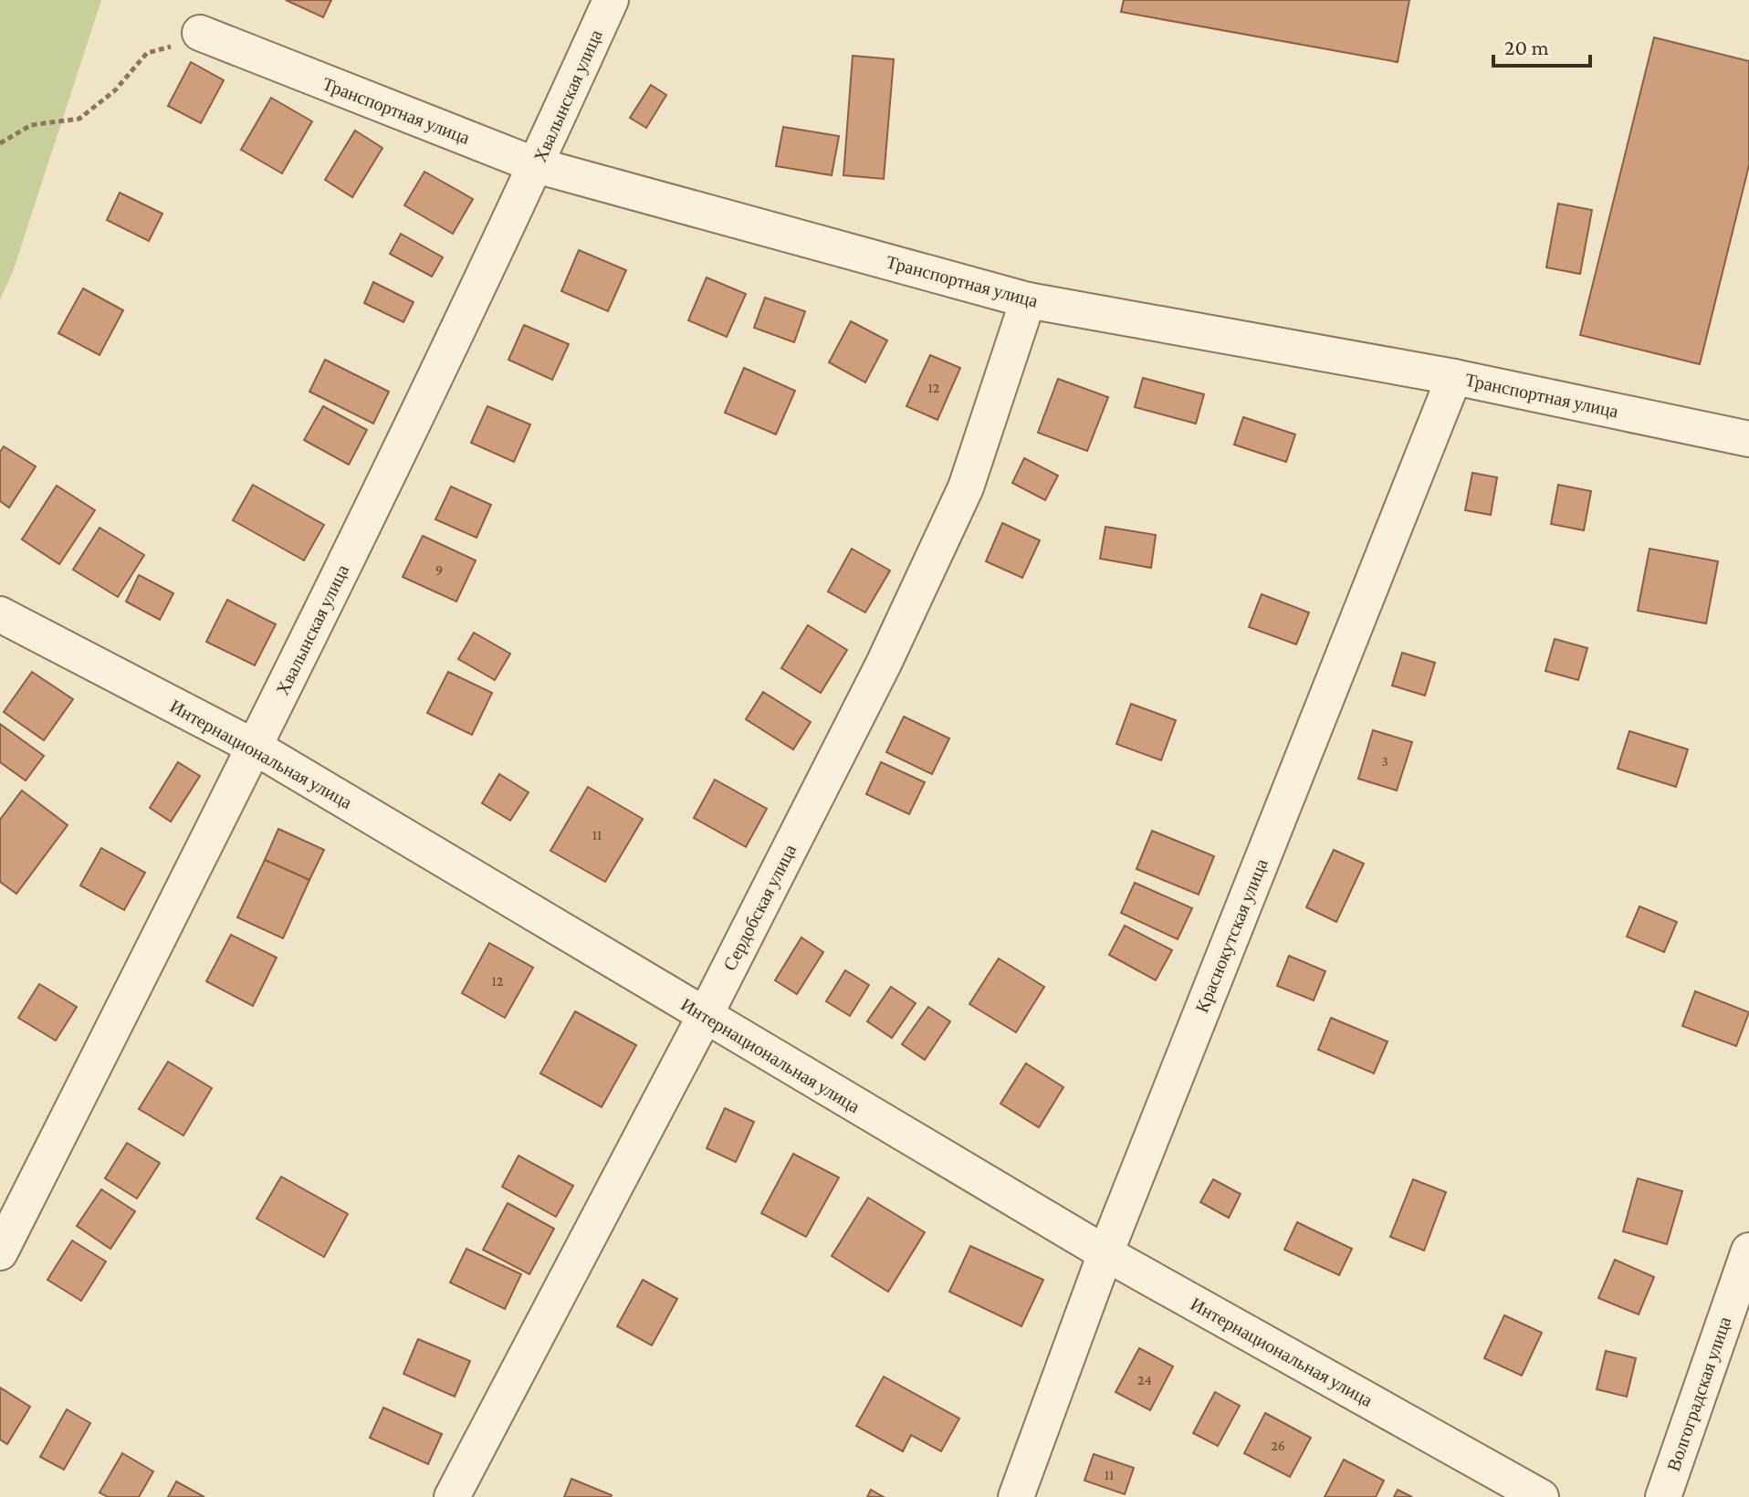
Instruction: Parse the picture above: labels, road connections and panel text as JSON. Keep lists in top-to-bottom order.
{
  "streets": {
    "street": [
      "Хвалынская улица",
      "Транспортная улица",
      "Интернациональная улица",
      "Сердобская улица",
      "Краснокутская улица",
      "Волгоградская улица"
    ]
  },
  "crossings": [
    ["Хвалынская улица", "Транспортная улица"],
    ["Хвалынская улица", "Интернациональная улица"],
    ["Транспортная улица", "Сердобская улица"],
    ["Транспортная улица", "Краснокутская улица"],
    ["Интернациональная улица", "Сердобская улица"],
    ["Интернациональная улица", "Краснокутская улица"]
  ],
  "house_numbers": [
    "12",
    "9",
    "3",
    "11",
    "12",
    "24",
    "26",
    "11"
  ],
  "scale_bar": "20 m"
}
